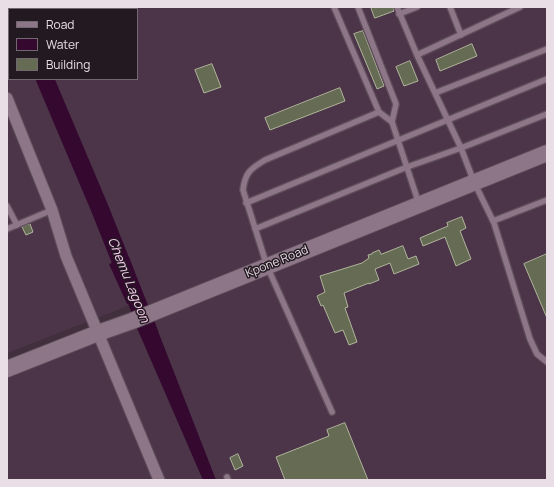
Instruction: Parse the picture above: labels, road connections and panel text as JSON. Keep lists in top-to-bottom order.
{
  "streets": {
    "main road": ["Kpone Road"]
  },
  "water": ["Chemu Lagoon"],
  "legend": ["Road", "Water", "Building"]
}
